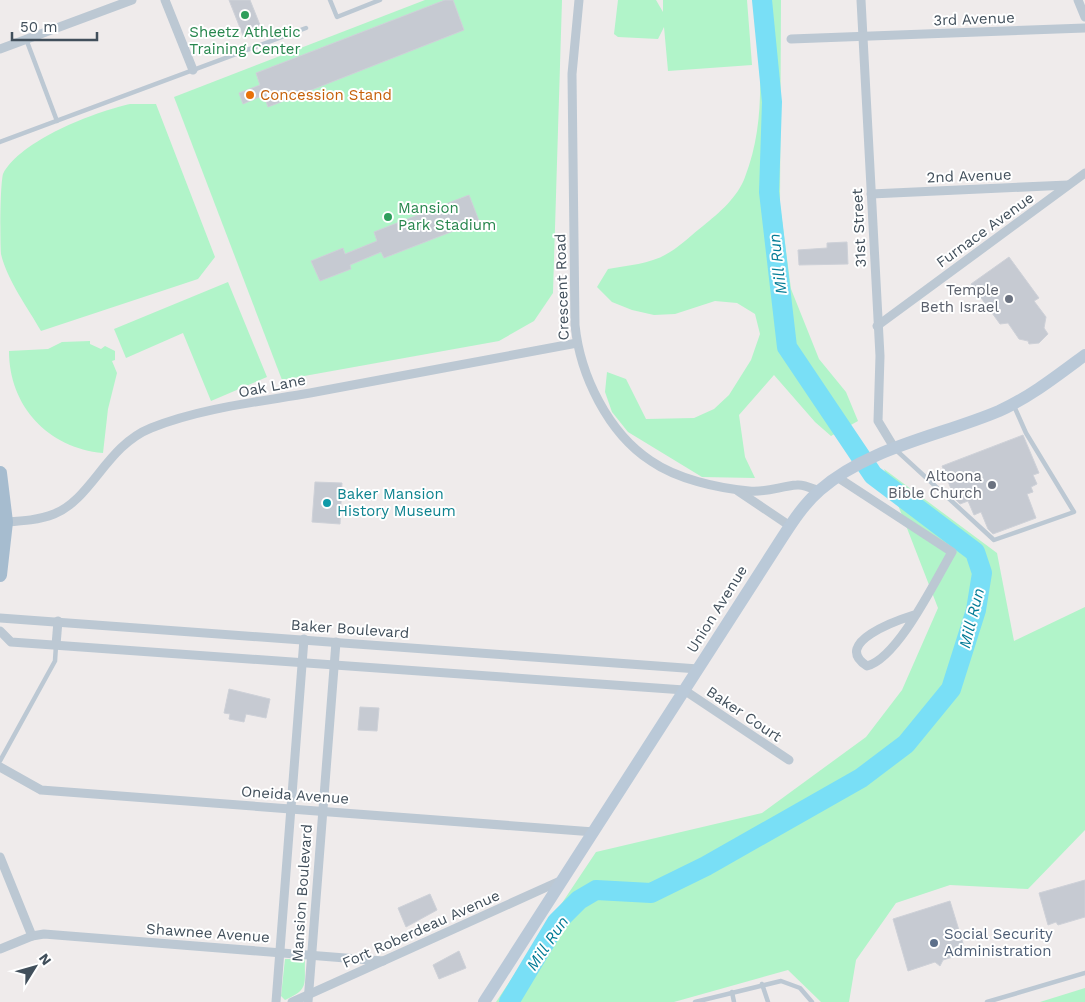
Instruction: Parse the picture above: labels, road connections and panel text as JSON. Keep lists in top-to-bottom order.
{
  "streets": {
    "main road": ["Union Avenue"],
    "street": [
      "3rd Avenue",
      "2nd Avenue",
      "31st Street",
      "Furnace Avenue",
      "Crescent Road",
      "Oak Lane",
      "Baker Boulevard",
      "Baker Court",
      "Oneida Avenue",
      "Mansion Boulevard",
      "Fort Roberdeau Avenue",
      "Shawnee Avenue"
    ]
  },
  "crossings": [
    ["3rd Avenue", "31st Street"],
    ["2nd Avenue", "31st Street"],
    ["2nd Avenue", "Furnace Avenue"],
    ["31st Street", "Furnace Avenue"],
    ["31st Street", "Union Avenue"],
    ["Crescent Road", "Oak Lane"],
    ["Crescent Road", "Union Avenue"],
    ["Union Avenue", "Baker Boulevard"],
    ["Union Avenue", "Baker Court"],
    ["Union Avenue", "Oneida Avenue"],
    ["Union Avenue", "Fort Roberdeau Avenue"],
    ["Baker Boulevard", "Mansion Boulevard"],
    ["Oneida Avenue", "Mansion Boulevard"],
    ["Mansion Boulevard", "Fort Roberdeau Avenue"],
    ["Mansion Boulevard", "Shawnee Avenue"],
    ["Fort Roberdeau Avenue", "Shawnee Avenue"]
  ],
  "water": ["Mill Run"],
  "places": [
    "Sheetz Athletic Training Center",
    "Concession Stand",
    "Mansion Park Stadium",
    "Temple Beth Israel",
    "Altoona Bible Church",
    "Baker Mansion History Museum",
    "Social Security Administration"
  ],
  "scale_bar": "50 m",
  "north": "top right"
}
